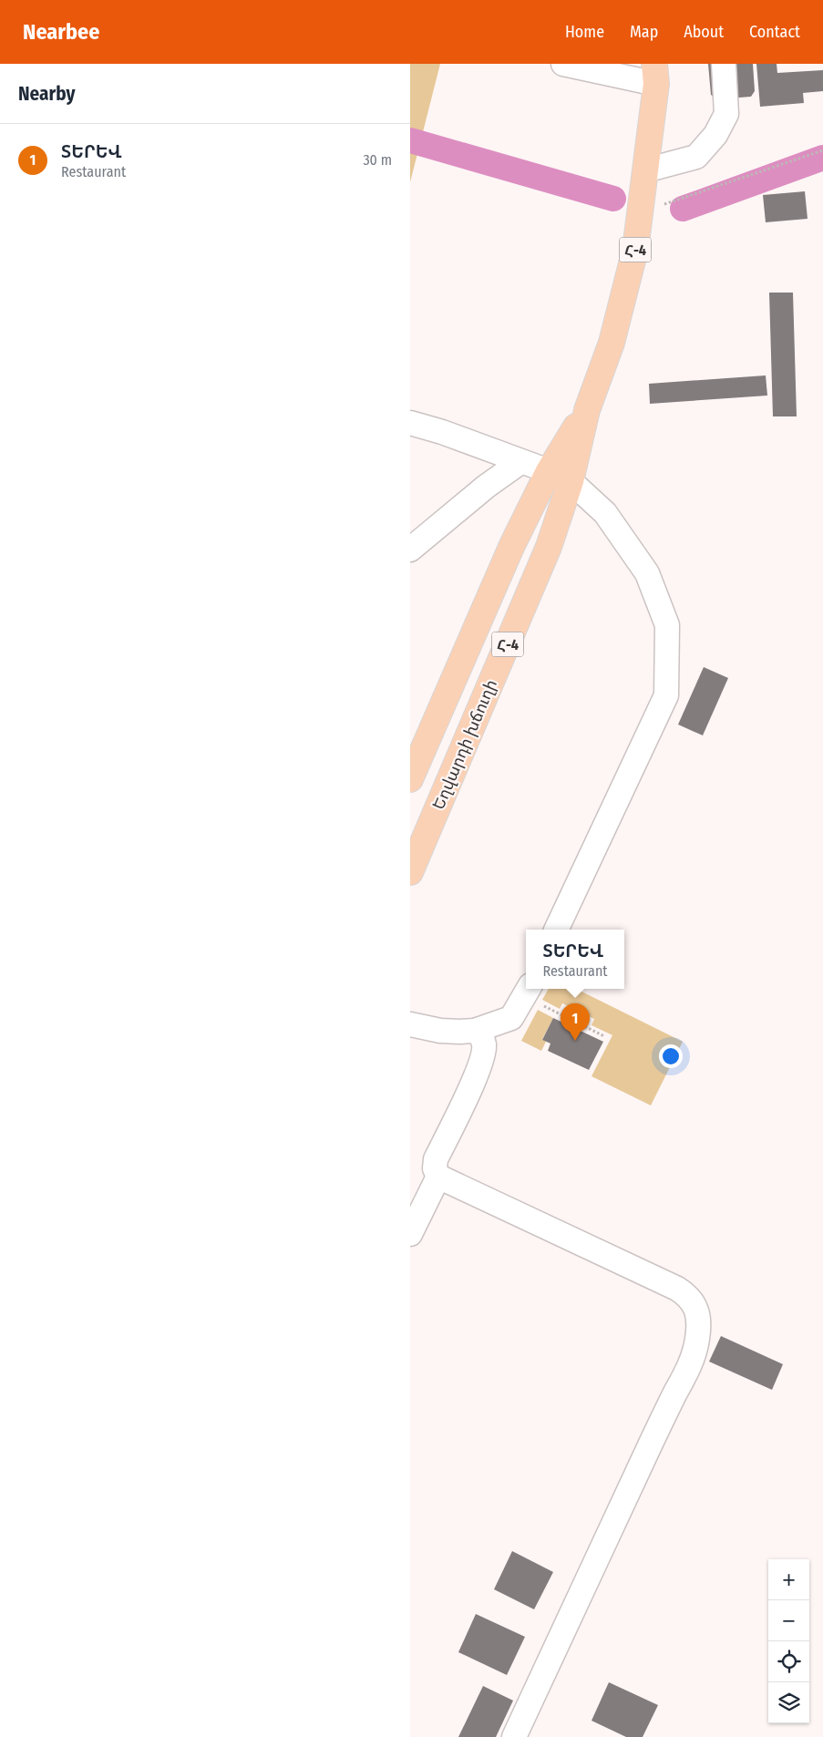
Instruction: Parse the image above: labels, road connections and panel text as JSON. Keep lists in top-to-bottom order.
{
  "streets": {
    "main road": ["Հ-4", "Եղվարդի խճուղի"]
  },
  "page": {
    "header": "Nearbee",
    "nav": [
      "Home",
      "Map",
      "About",
      "Contact"
    ],
    "heading": "Nearby",
    "list": [
      {
        "mark": "1",
        "name": "ՏԵՐԵՎ",
        "note": "Restaurant",
        "value": "30 m"
      }
    ],
    "popup": ["ՏԵՐԵՎ", "Restaurant"],
    "pins": "1",
    "map_buttons": ["+", "−"]
  }
}
